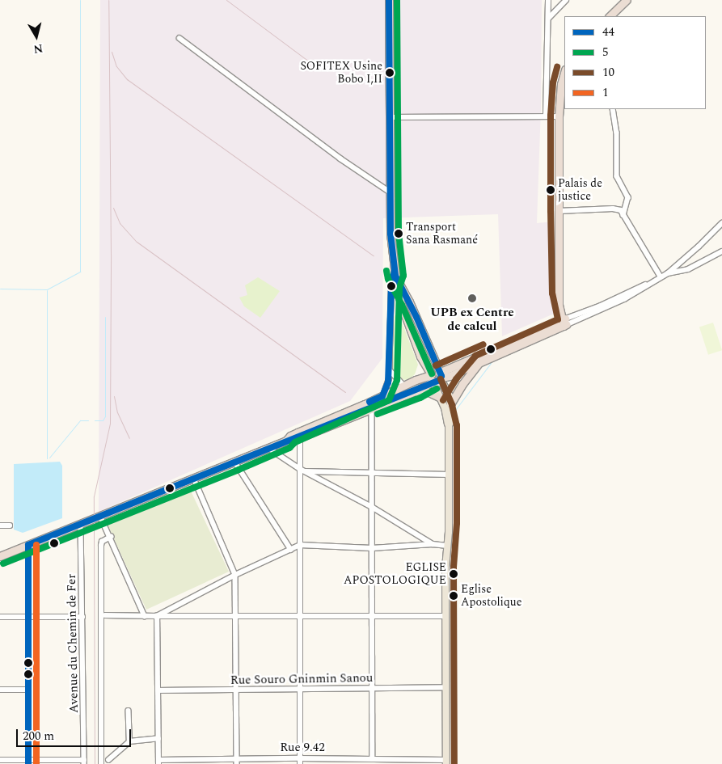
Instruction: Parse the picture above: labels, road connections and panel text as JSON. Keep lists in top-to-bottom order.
{
  "streets": {
    "street": ["Avenue du Chemin de Fer", "Rue Souro Gninmin Sanou", "Rue 9.42"]
  },
  "places": [
    "SOFITEX Usine Bobo I,II",
    "Palais de justice",
    "Transport Sana Rasmané",
    "UPB ex Centre de calcul",
    "EGLISE APOSTOLOGIQUE",
    "Eglise Apostolique"
  ],
  "lines": [
    "transit line 44",
    "transit line 5",
    "transit line 10",
    "transit line 1"
  ],
  "legend": [
    "44",
    "5",
    "10",
    "1"
  ],
  "scale_bar": "200 m",
  "north": "bottom"
}
